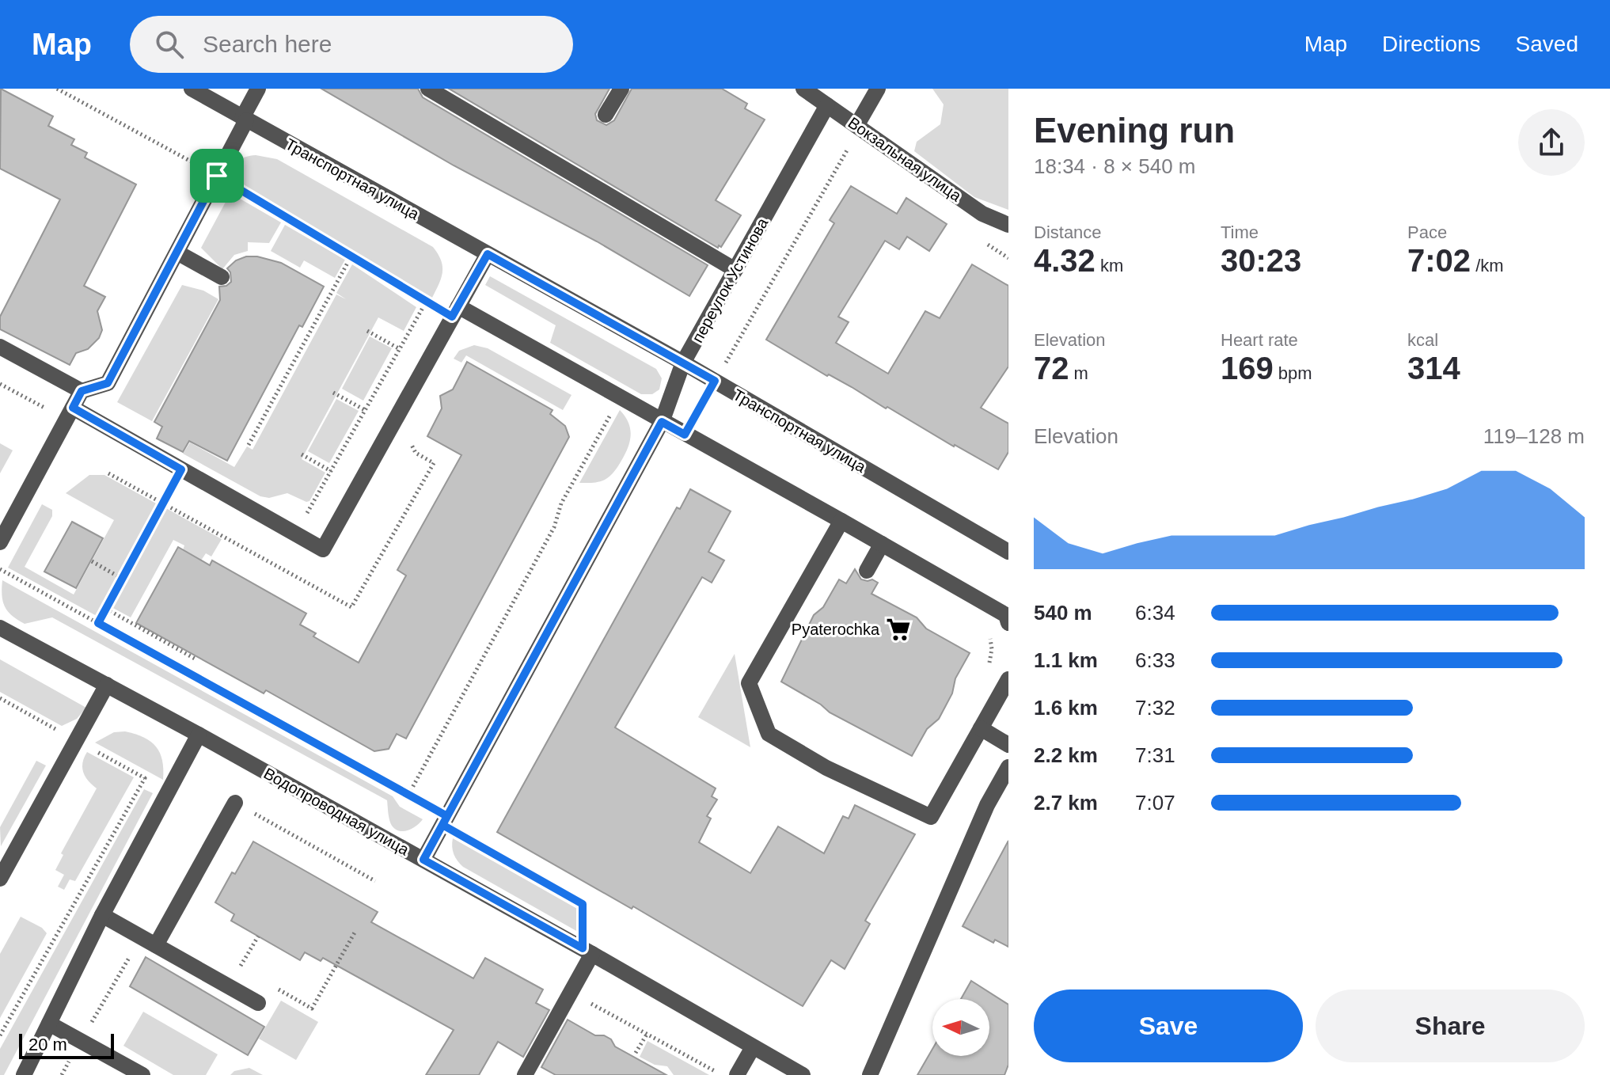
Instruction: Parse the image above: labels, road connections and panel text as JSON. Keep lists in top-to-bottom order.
{
  "streets": {
    "street": [
      "Вокзальная улица",
      "Транспортная улица",
      "переулок Устинова",
      "Водопроводная улица"
    ]
  },
  "crossings": [
    ["Вокзальная улица", "переулок Устинова"],
    ["Транспортная улица", "переулок Устинова"],
    ["переулок Устинова", "Водопроводная улица"]
  ],
  "places": {
    "supermarket": ["Pyaterochka"]
  },
  "scale_bar": "20 m",
  "north": "left",
  "page": {
    "header": "Map",
    "search": "Search here",
    "nav": ["Map", "Directions", "Saved"],
    "heading": ["Evening run", "18:34 · 8 × 540 m"],
    "stats": [
      ["Distance", "4.32 km"],
      ["Time", "30:23"],
      ["Pace", "7:02 /km"],
      ["Elevation", "72 m"],
      ["Heart rate", "169 bpm"],
      ["kcal", "314"]
    ],
    "chart": ["Elevation", "119–128 m"],
    "list": [
      {
        "name": "540 m",
        "note": "6:34"
      },
      {
        "name": "1.1 km",
        "note": "6:33"
      },
      {
        "name": "1.6 km",
        "note": "7:32"
      },
      {
        "name": "2.2 km",
        "note": "7:31"
      },
      {
        "name": "2.7 km",
        "note": "7:07"
      }
    ],
    "buttons": ["Save", "Share"],
    "scale": "20 m"
  }
}
